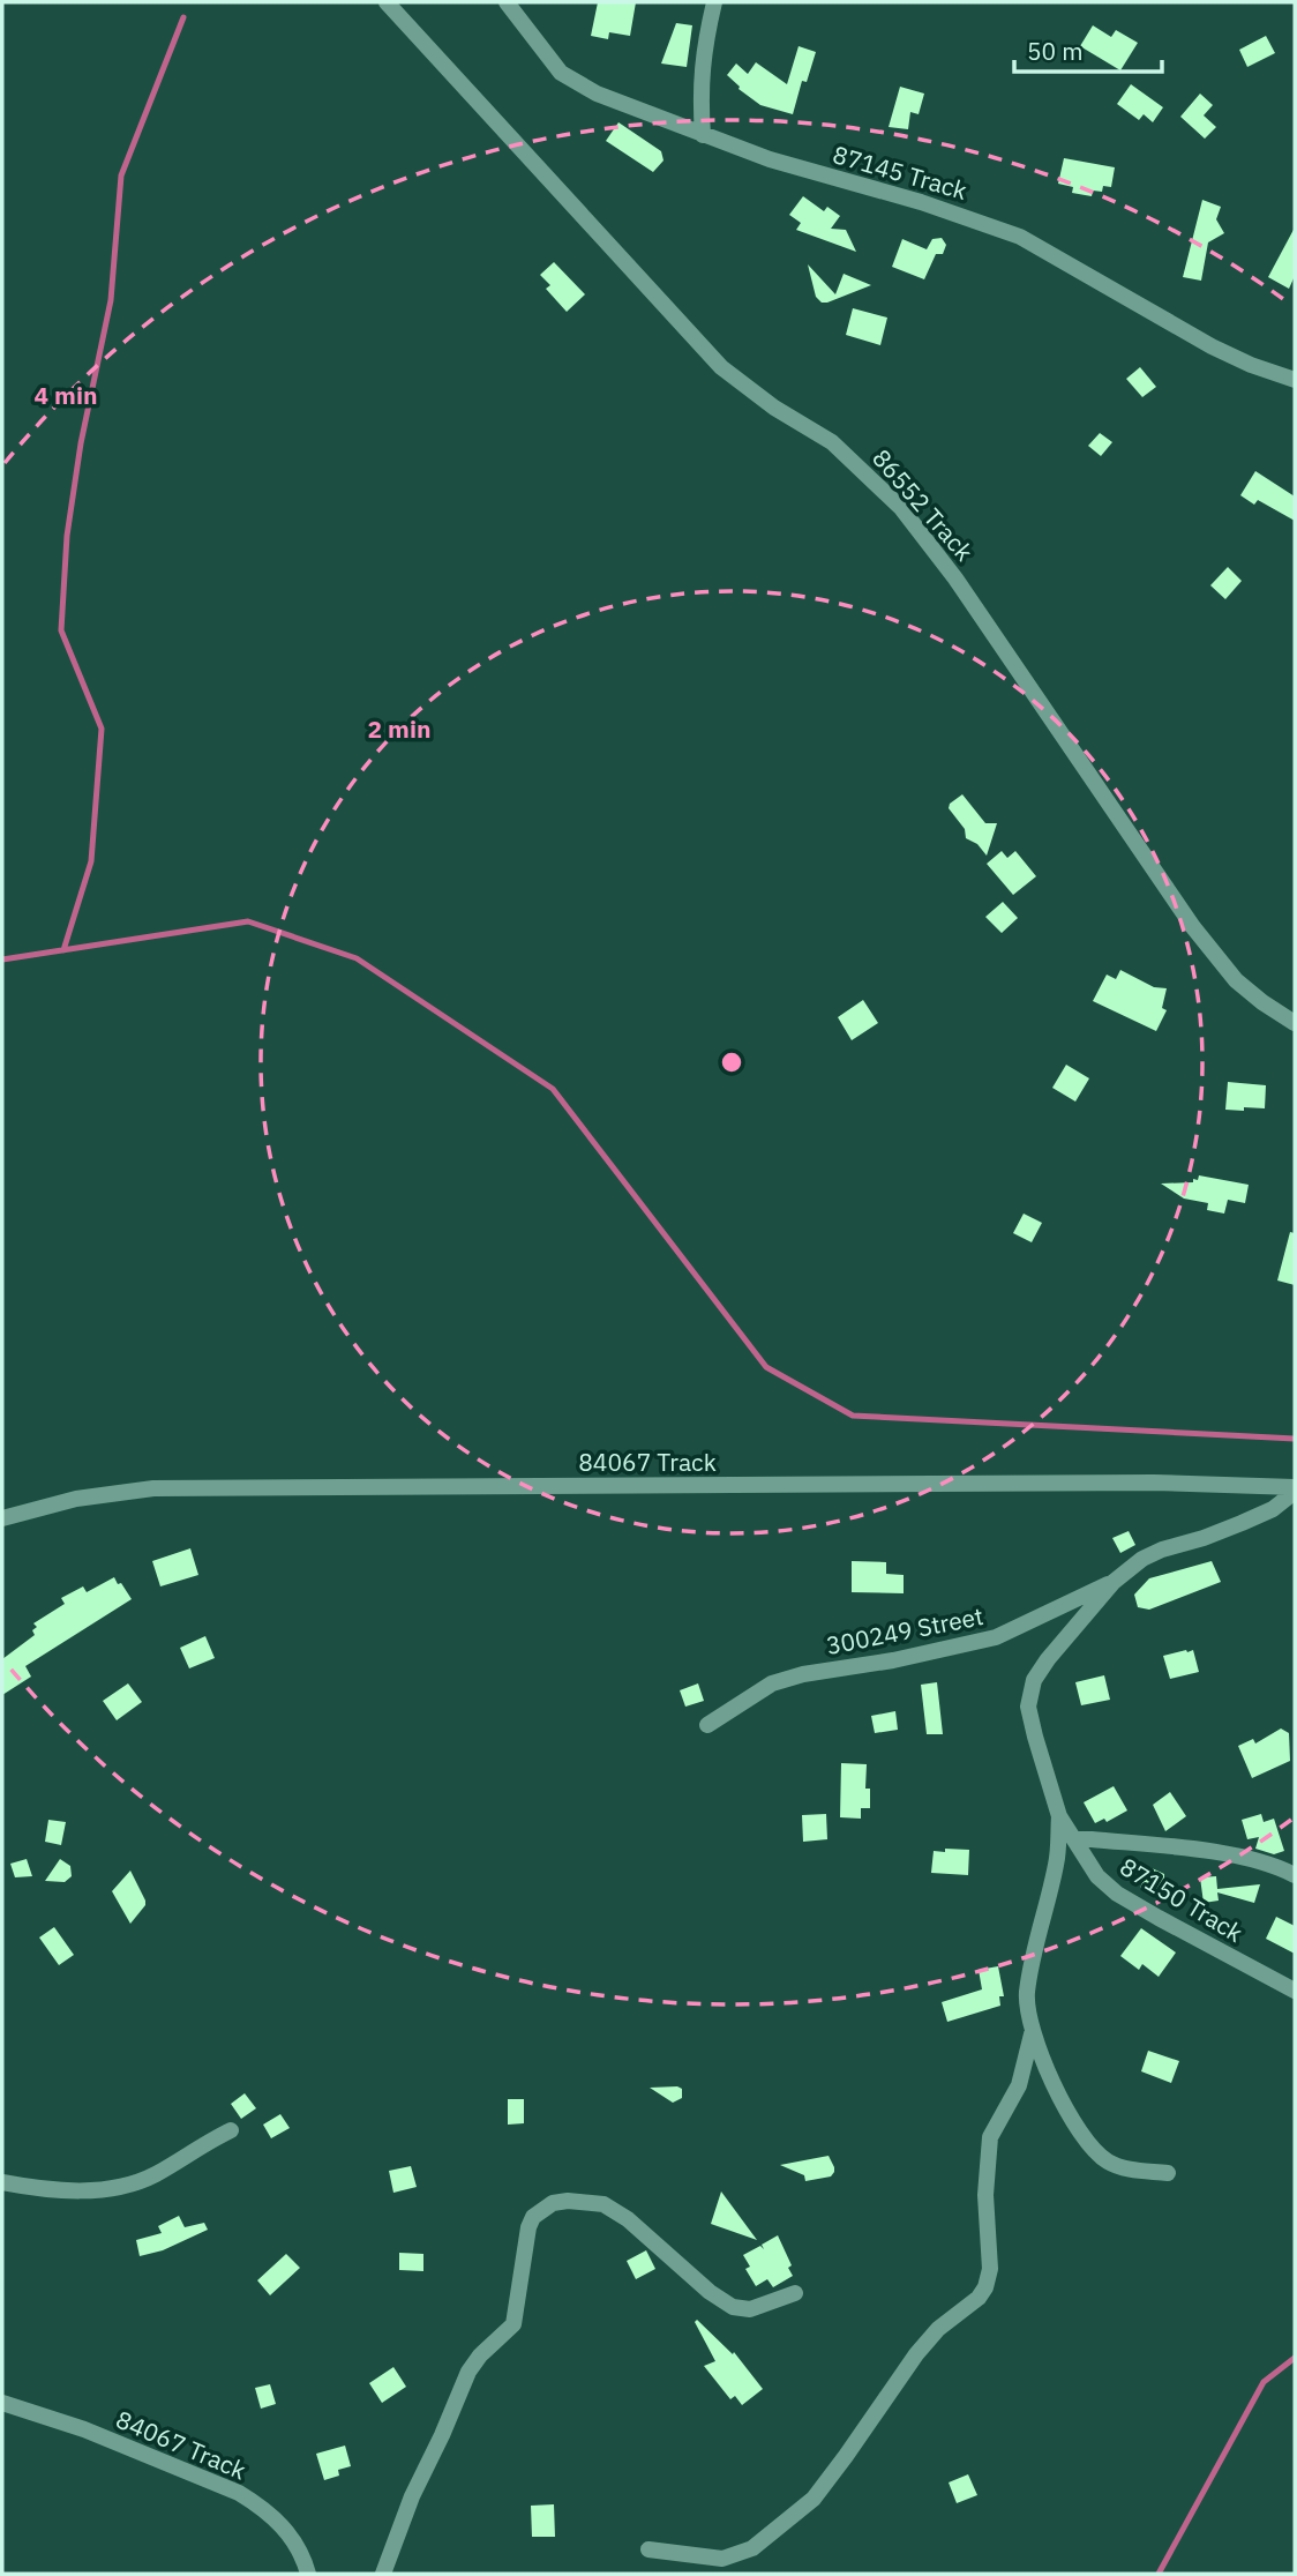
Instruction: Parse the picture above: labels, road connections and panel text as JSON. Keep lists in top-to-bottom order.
{
  "streets": {
    "street": [
      "87145 Track",
      "86552 Track",
      "84067 Track",
      "300249 Street",
      "87150 Track"
    ]
  },
  "crossings": [
    ["84067 Track", "87150 Track"],
    ["300249 Street", "87150 Track"]
  ],
  "scale_bar": "50 m",
  "rings": ["4 min", "2 min"]
}
